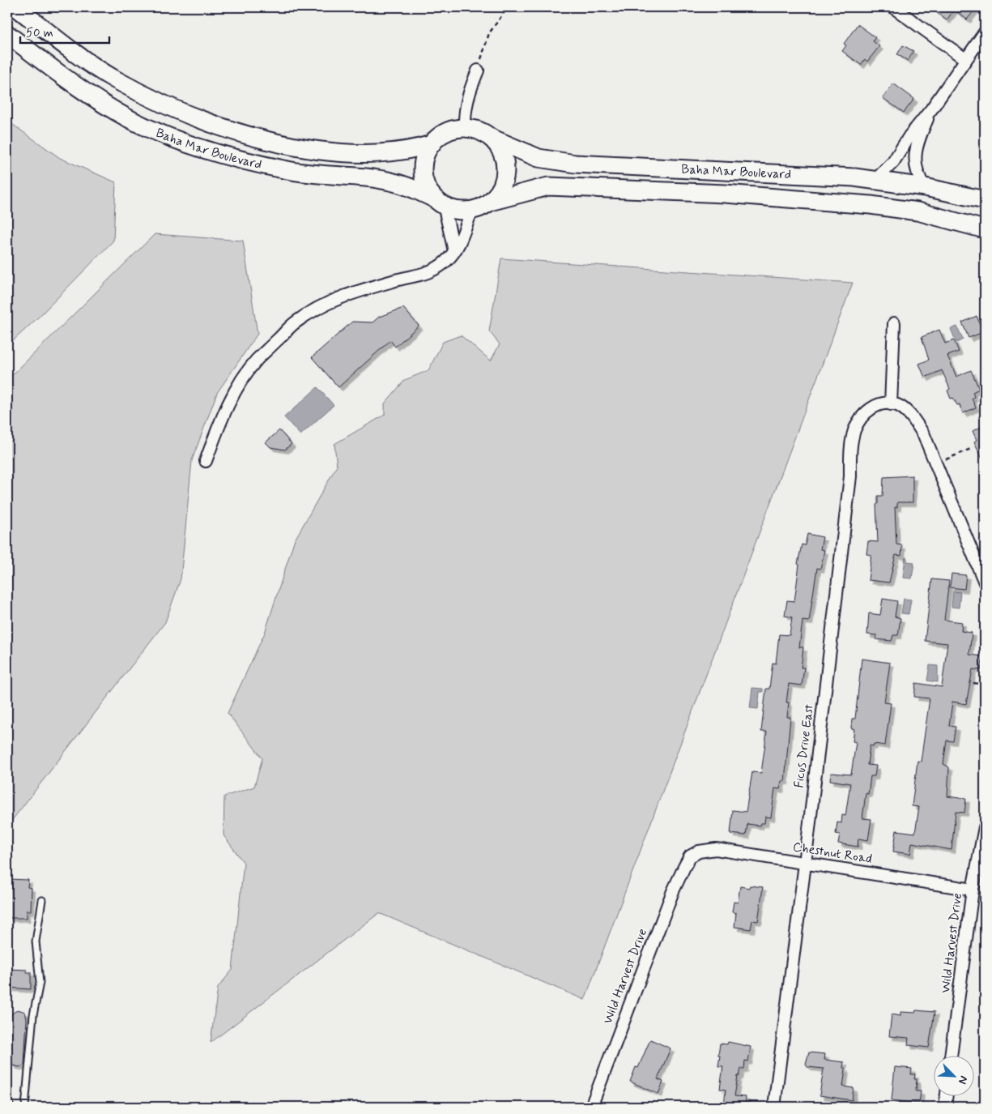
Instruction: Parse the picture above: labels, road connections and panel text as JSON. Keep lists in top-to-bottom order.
{
  "streets": {
    "main road": ["Baha Mar Boulevard"],
    "street": ["Ficus Drive East", "Chestnut Road", "Wild Harvest Drive"]
  },
  "crossings": [
    ["Ficus Drive East", "Chestnut Road"],
    ["Chestnut Road", "Wild Harvest Drive"]
  ],
  "scale_bar": "50 m",
  "north": "bottom right"
}
